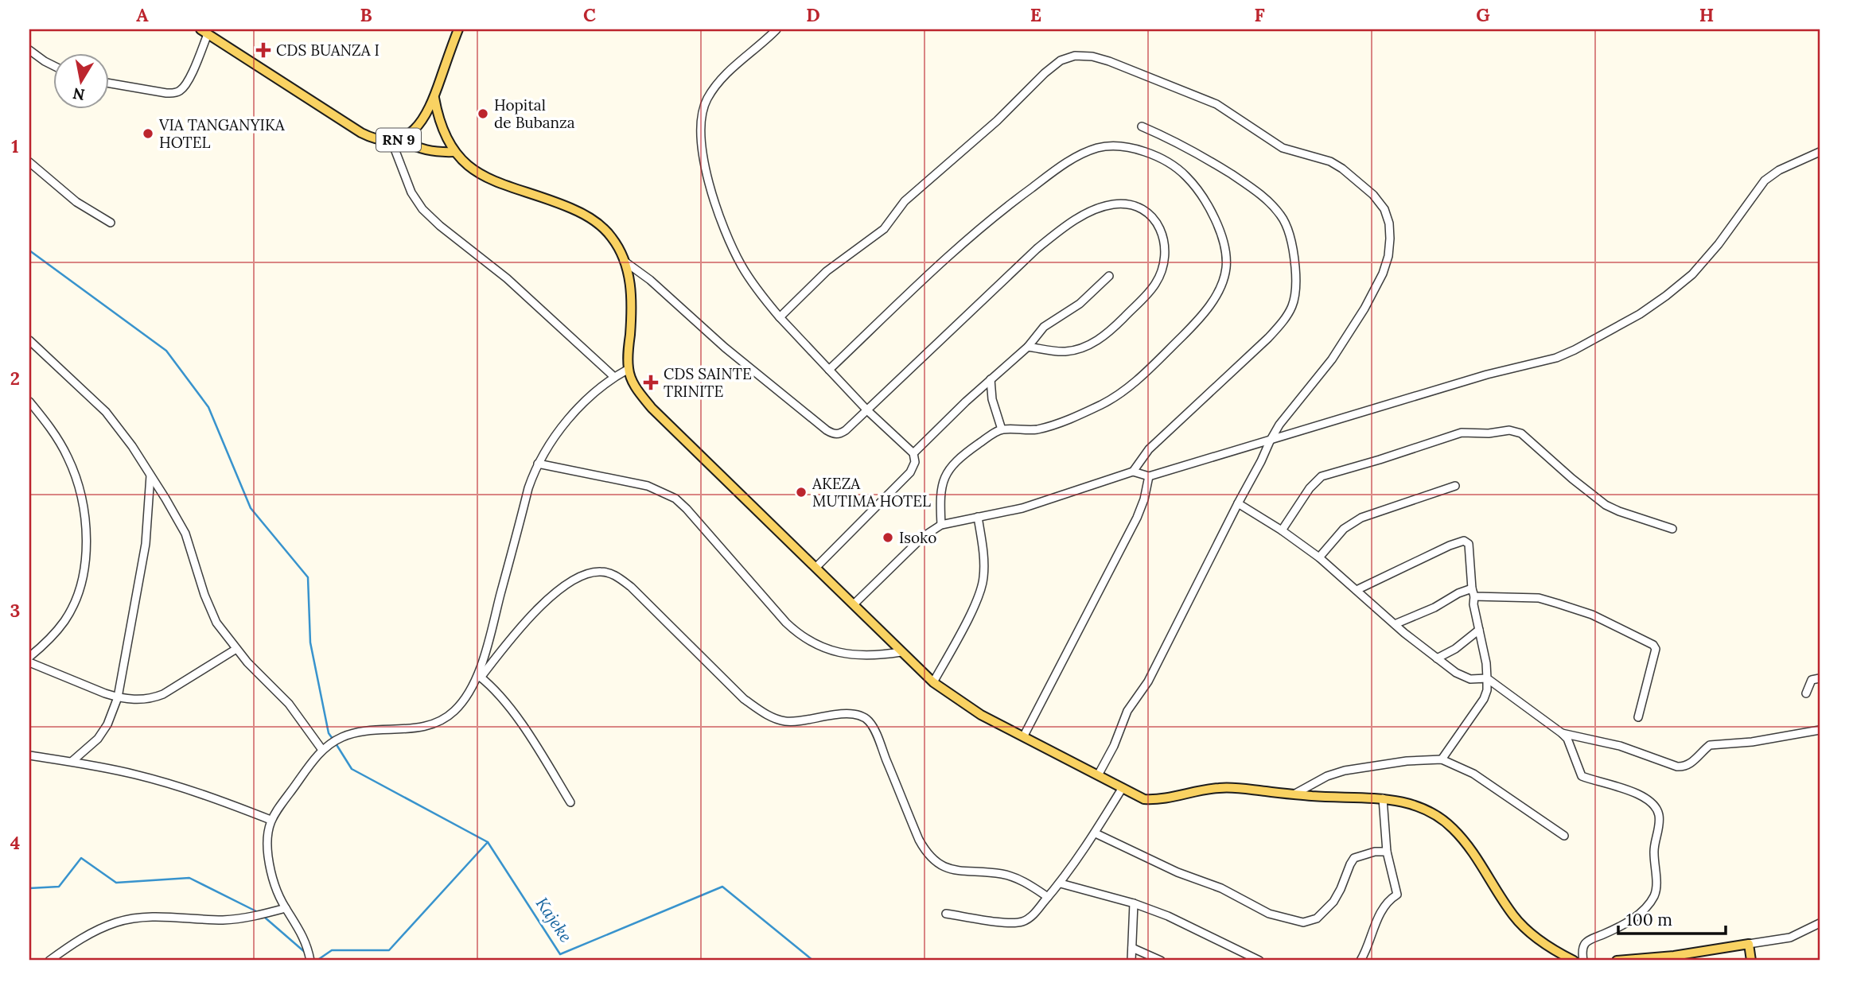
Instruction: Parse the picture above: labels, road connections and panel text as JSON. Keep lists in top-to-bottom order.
{
  "streets": {
    "main road": ["RN 9"]
  },
  "water": ["Kajeke"],
  "places": {
    "health": ["CDS BUANZA I", "CDS SAINTE TRINITE"],
    "other": [
      "Hopital de Bubanza",
      "VIA TANGANYIKA HOTEL",
      "AKEZA MUTIMA HOTEL",
      "Isoko"
    ]
  },
  "scale_bar": "100 m",
  "north": "bottom",
  "grid": {
    "columns": [
      "A",
      "B",
      "C",
      "D",
      "E",
      "F",
      "G",
      "H"
    ],
    "rows": [
      "1",
      "2",
      "3",
      "4"
    ]
  }
}
